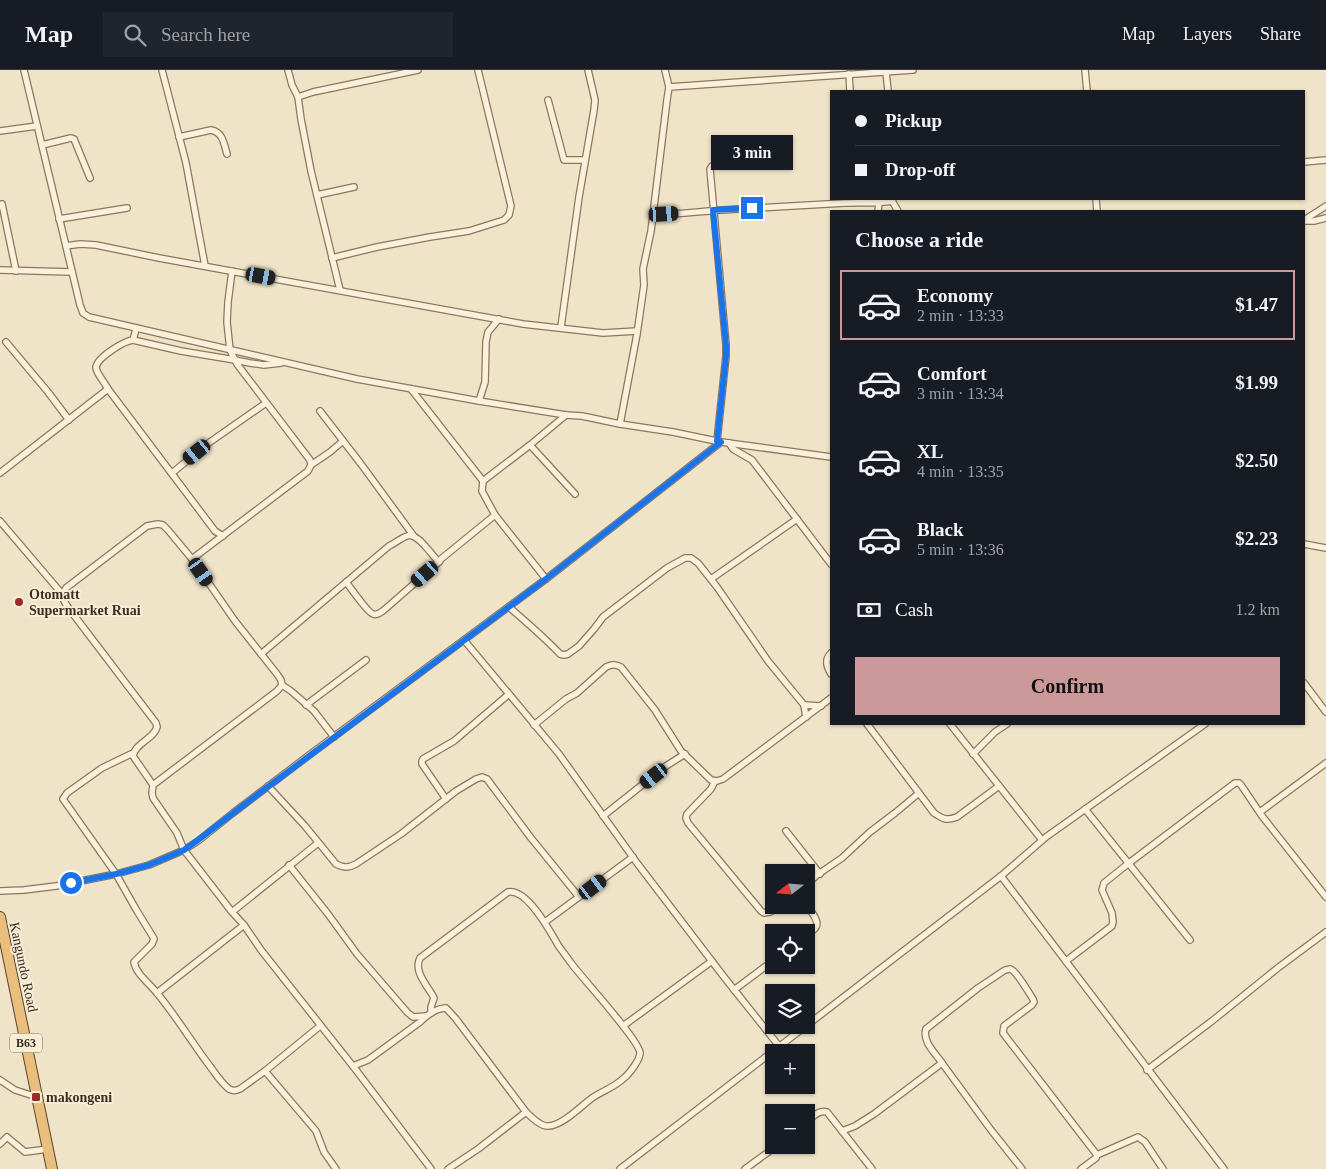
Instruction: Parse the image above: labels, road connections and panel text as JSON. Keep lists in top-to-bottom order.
{
  "streets": {
    "highway": ["Kangundo Road", "B63"]
  },
  "places": {
    "other": ["Otomatt Supermarket Ruai"],
    "transit": ["makongeni"]
  },
  "north": "left",
  "page": {
    "header": "Map",
    "search": "Search here",
    "nav": ["Map", "Layers", "Share"],
    "banner": ["Pickup", "Drop-off"],
    "bubble": "3 min",
    "heading": "Choose a ride",
    "list": [
      {
        "name": "Economy",
        "note": "2 min · 13:33",
        "value": "$1.47"
      },
      {
        "name": "Comfort",
        "note": "3 min · 13:34",
        "value": "$1.99"
      },
      {
        "name": "XL",
        "note": "4 min · 13:35",
        "value": "$2.50"
      },
      {
        "name": "Black",
        "note": "5 min · 13:36",
        "value": "$2.23"
      }
    ],
    "pay": ["Cash", "1.2 km"],
    "buttons": "Confirm",
    "map_buttons": ["+", "−"]
  }
}
